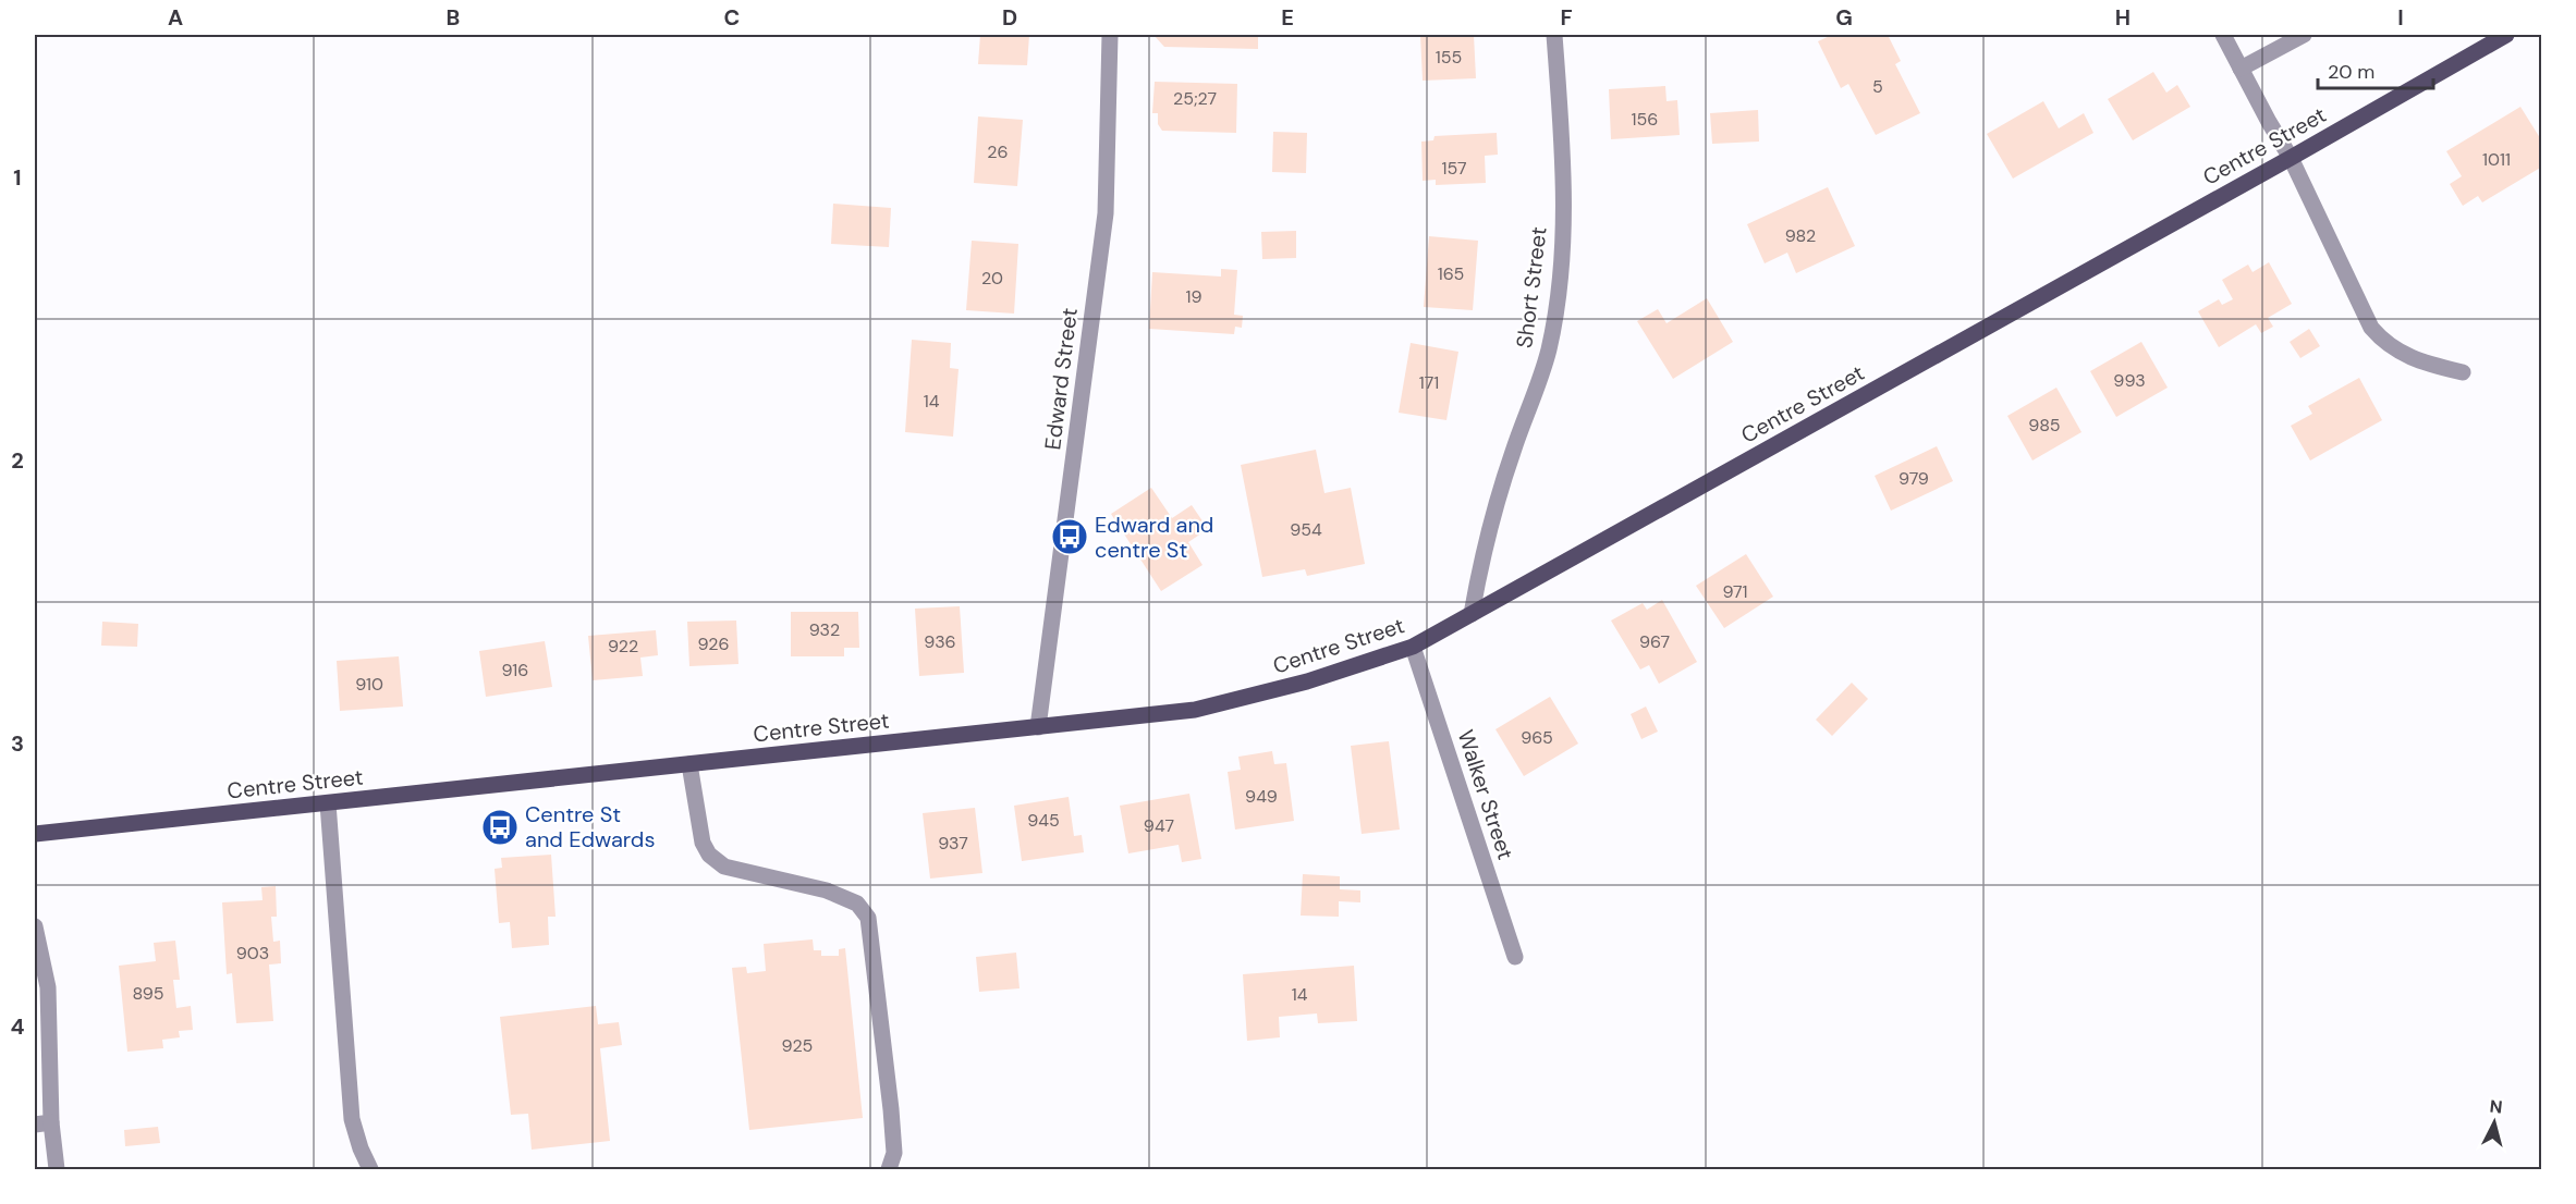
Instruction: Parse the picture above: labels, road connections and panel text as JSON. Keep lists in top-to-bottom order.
{
  "streets": {
    "main road": ["Centre Street"],
    "street": ["Short Street", "Edward Street", "Walker Street"]
  },
  "crossings": [
    ["Centre Street", "Short Street"],
    ["Centre Street", "Edward Street"],
    ["Centre Street", "Walker Street"]
  ],
  "places": {
    "bus stop": ["Edward and centre St", "Centre St and Edwards"]
  },
  "house_numbers": [
    "155",
    "5",
    "25;27",
    "156",
    "26",
    "1011",
    "157",
    "982",
    "165",
    "20",
    "19",
    "993",
    "171",
    "14",
    "985",
    "979",
    "954",
    "971",
    "932",
    "936",
    "967",
    "926",
    "922",
    "916",
    "910",
    "965",
    "949",
    "945",
    "947",
    "937",
    "903",
    "895",
    "14",
    "925"
  ],
  "scale_bar": "20 m",
  "north": "top",
  "grid": {
    "columns": [
      "A",
      "B",
      "C",
      "D",
      "E",
      "F",
      "G",
      "H",
      "I"
    ],
    "rows": [
      "1",
      "2",
      "3",
      "4"
    ]
  }
}
